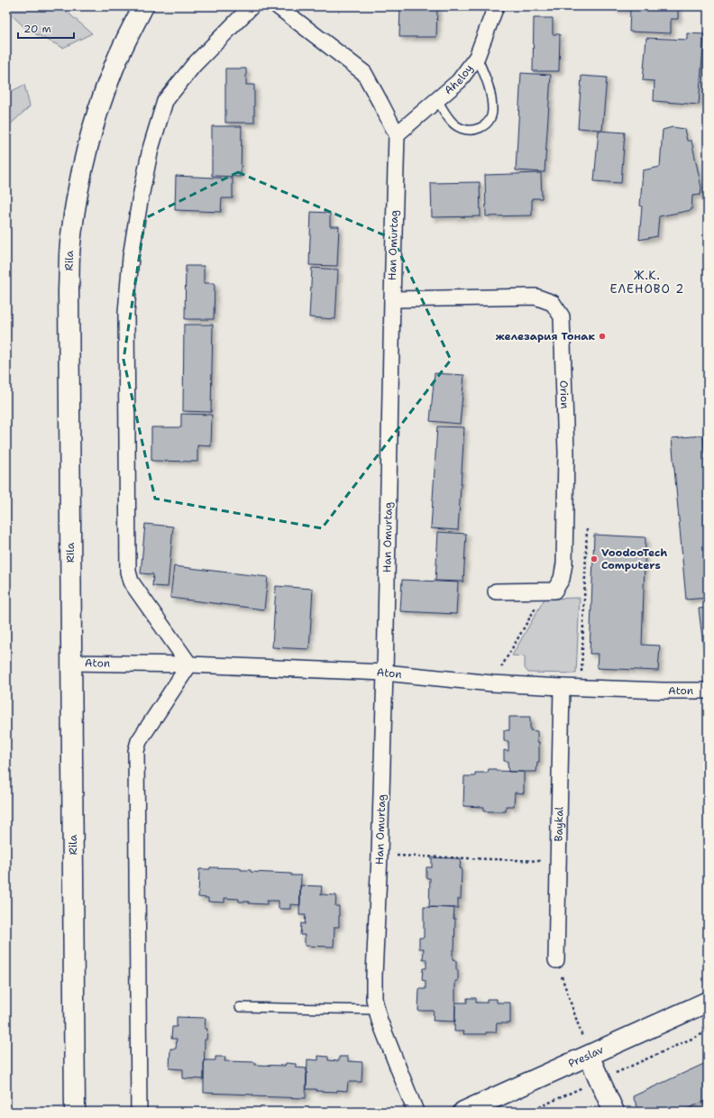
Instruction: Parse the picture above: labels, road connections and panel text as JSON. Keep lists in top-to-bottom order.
{
  "streets": {
    "street": [
      "Aheloy",
      "Han Omurtag",
      "Rila",
      "Orion",
      "Aton",
      "Baykal",
      "Preslav"
    ]
  },
  "crossings": [
    ["Aheloy", "Han Omurtag"],
    ["Han Omurtag", "Orion"],
    ["Han Omurtag", "Aton"],
    ["Rila", "Aton"],
    ["Aton", "Baykal"]
  ],
  "districts": ["Ж.К. ЕЛЕНОВО 2"],
  "places": ["железария Тонак", "VoodooTech Computers"],
  "scale_bar": "20 m"
}
